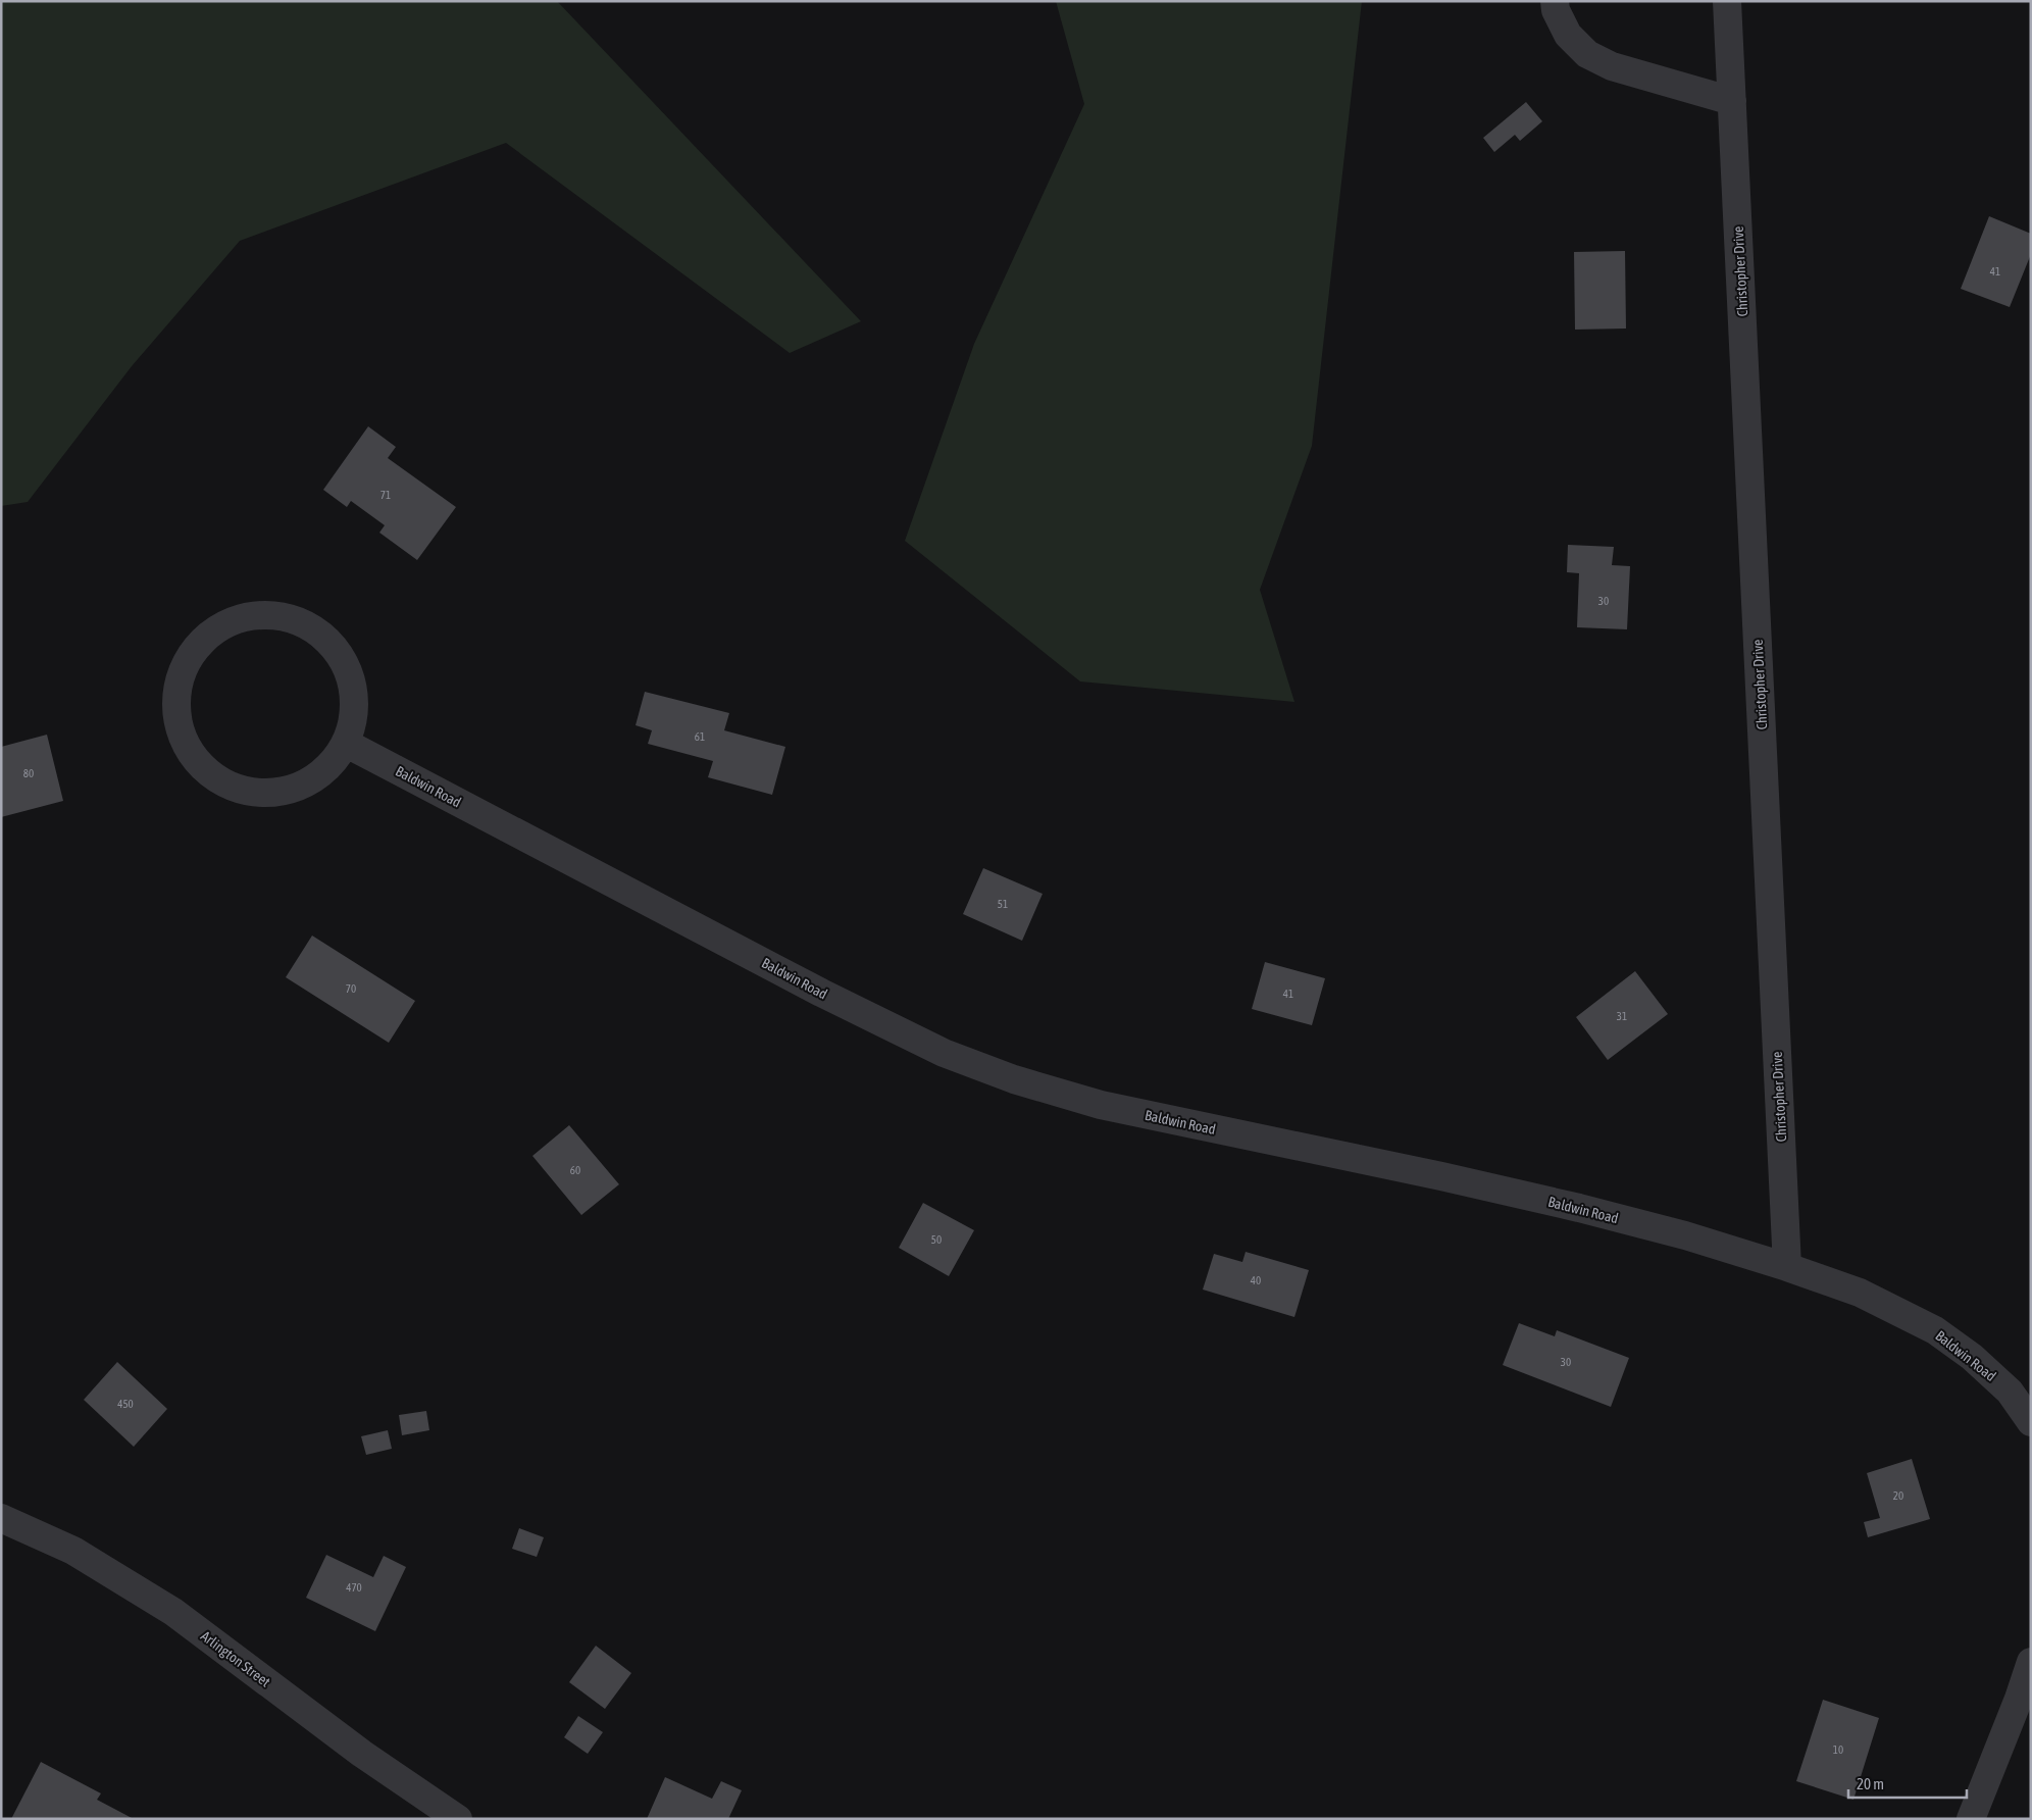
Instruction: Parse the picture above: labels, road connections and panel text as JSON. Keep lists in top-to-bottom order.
{
  "streets": {
    "street": ["Christopher Drive", "Baldwin Road", "Arlington Street"]
  },
  "crossings": [
    ["Christopher Drive", "Baldwin Road"]
  ],
  "house_numbers": [
    "41",
    "71",
    "30",
    "61",
    "80",
    "51",
    "70",
    "41",
    "31",
    "60",
    "50",
    "40",
    "30",
    "450",
    "20",
    "470",
    "10"
  ],
  "scale_bar": "20 m"
}
